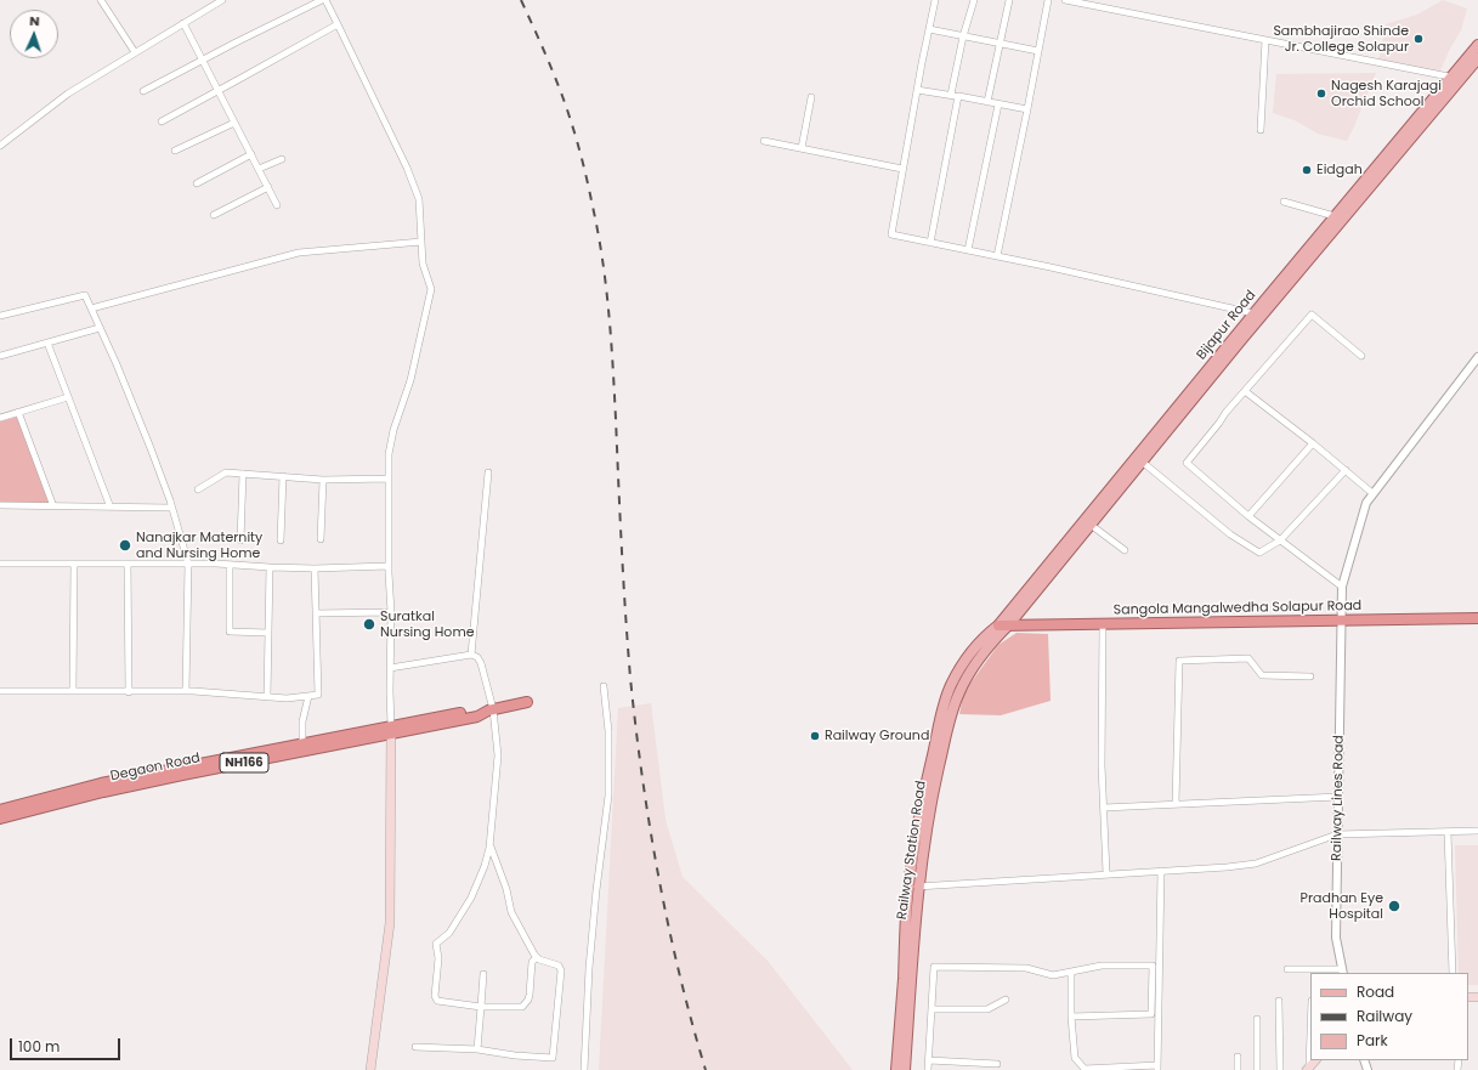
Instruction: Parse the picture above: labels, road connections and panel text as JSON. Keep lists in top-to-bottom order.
{
  "streets": {
    "highway": ["Sangola Mangalwedha Solapur Road", "NH166", "Degaon Road"],
    "main road": ["Bijapur Road", "Railway Station Road"],
    "street": ["Railway Lines Road"]
  },
  "crossings": [
    ["Bijapur Road", "Sangola Mangalwedha Solapur Road"],
    ["Bijapur Road", "Railway Station Road"],
    ["Sangola Mangalwedha Solapur Road", "Railway Lines Road"],
    ["Sangola Mangalwedha Solapur Road", "Railway Station Road"]
  ],
  "places": [
    "Sambhajirao Shinde Jr. College Solapur",
    "Nagesh Karajagi Orchid School",
    "Eidgah",
    "Nanajkar Maternity and Nursing Home",
    "Suratkal Nursing Home",
    "Railway Ground",
    "Pradhan Eye Hospital"
  ],
  "legend": ["Road", "Railway", "Park"],
  "scale_bar": "100 m",
  "north": "top"
}
